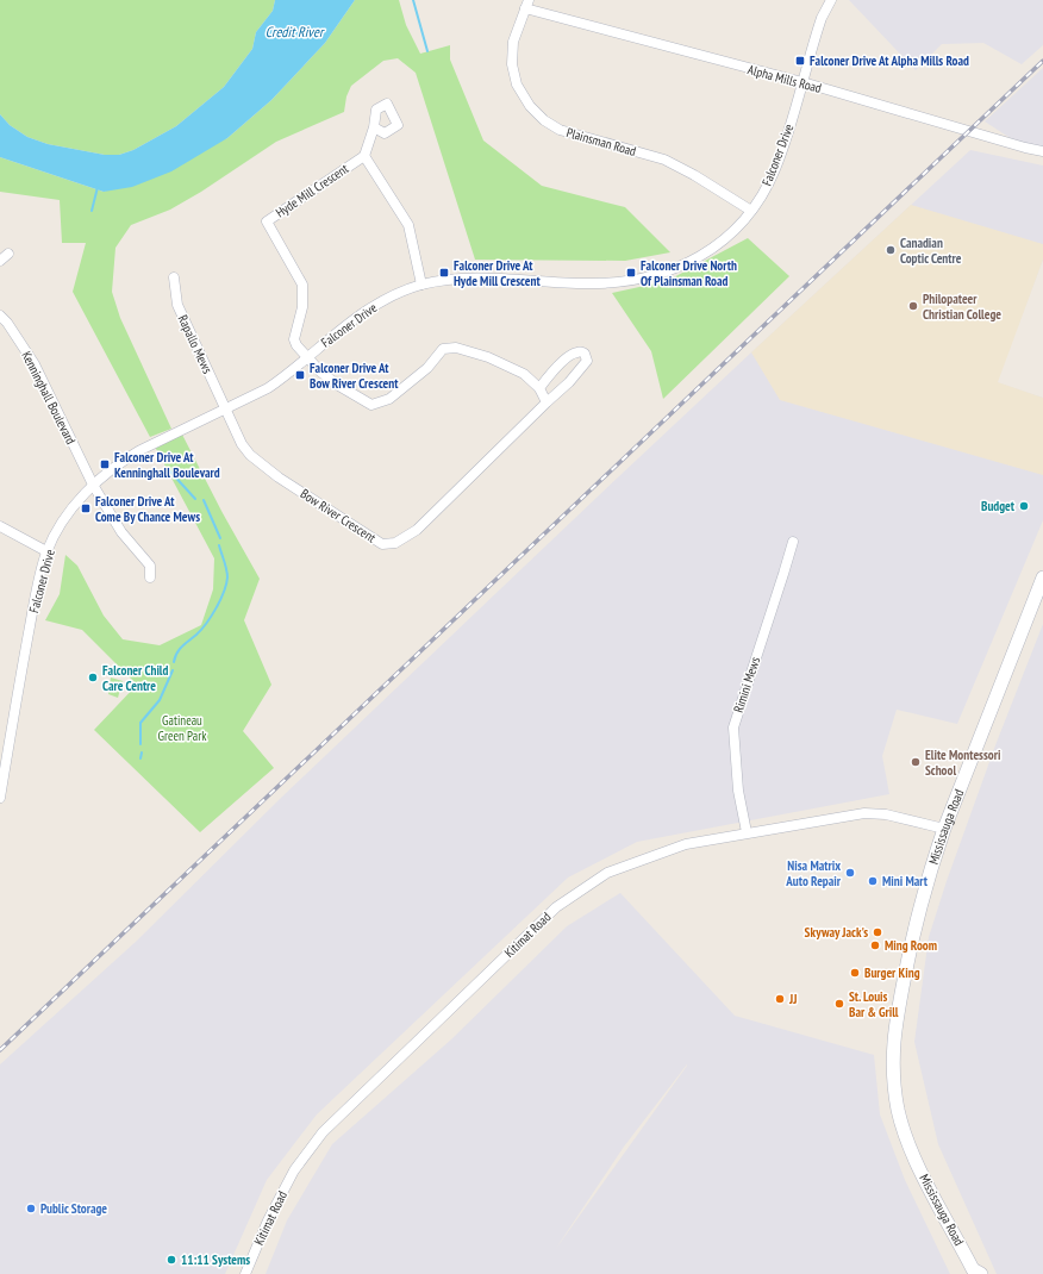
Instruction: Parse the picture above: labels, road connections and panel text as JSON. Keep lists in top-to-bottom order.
{
  "streets": {
    "main road": ["Mississauga Road"],
    "street": [
      "Alpha Mills Road",
      "Plainsman Road",
      "Falconer Drive",
      "Hyde Mill Crescent",
      "Rapallo Mews",
      "Kenninghall Boulevard",
      "Bow River Crescent",
      "Rimini Mews",
      "Kitimat Road"
    ]
  },
  "crossings": [
    ["Alpha Mills Road", "Plainsman Road"],
    ["Alpha Mills Road", "Falconer Drive"],
    ["Plainsman Road", "Falconer Drive"],
    ["Falconer Drive", "Hyde Mill Crescent"],
    ["Falconer Drive", "Rapallo Mews"],
    ["Falconer Drive", "Kenninghall Boulevard"],
    ["Falconer Drive", "Bow River Crescent"],
    ["Rapallo Mews", "Bow River Crescent"],
    ["Rimini Mews", "Kitimat Road"],
    ["Mississauga Road", "Kitimat Road"]
  ],
  "water": ["Credit River"],
  "parks": ["Gatineau Green Park"],
  "places": {
    "transit": [
      "Falconer Drive At Alpha Mills Road",
      "Falconer Drive At Hyde Mill Crescent",
      "Falconer Drive North Of Plainsman Road",
      "Falconer Drive At Bow River Crescent",
      "Falconer Drive At Kenninghall Boulevard",
      "Falconer Drive At Come By Chance Mews"
    ],
    "other": [
      "Canadian Coptic Centre",
      "Philopateer Christian College",
      "Budget",
      "Falconer Child Care Centre",
      "Elite Montessori School",
      "Nisa Matrix Auto Repair",
      "Mini Mart",
      "Skyway Jack's",
      "Ming Room",
      "Burger King",
      "JJ",
      "St. Louis Bar & Grill",
      "Public Storage",
      "11:11 Systems"
    ]
  }
}
